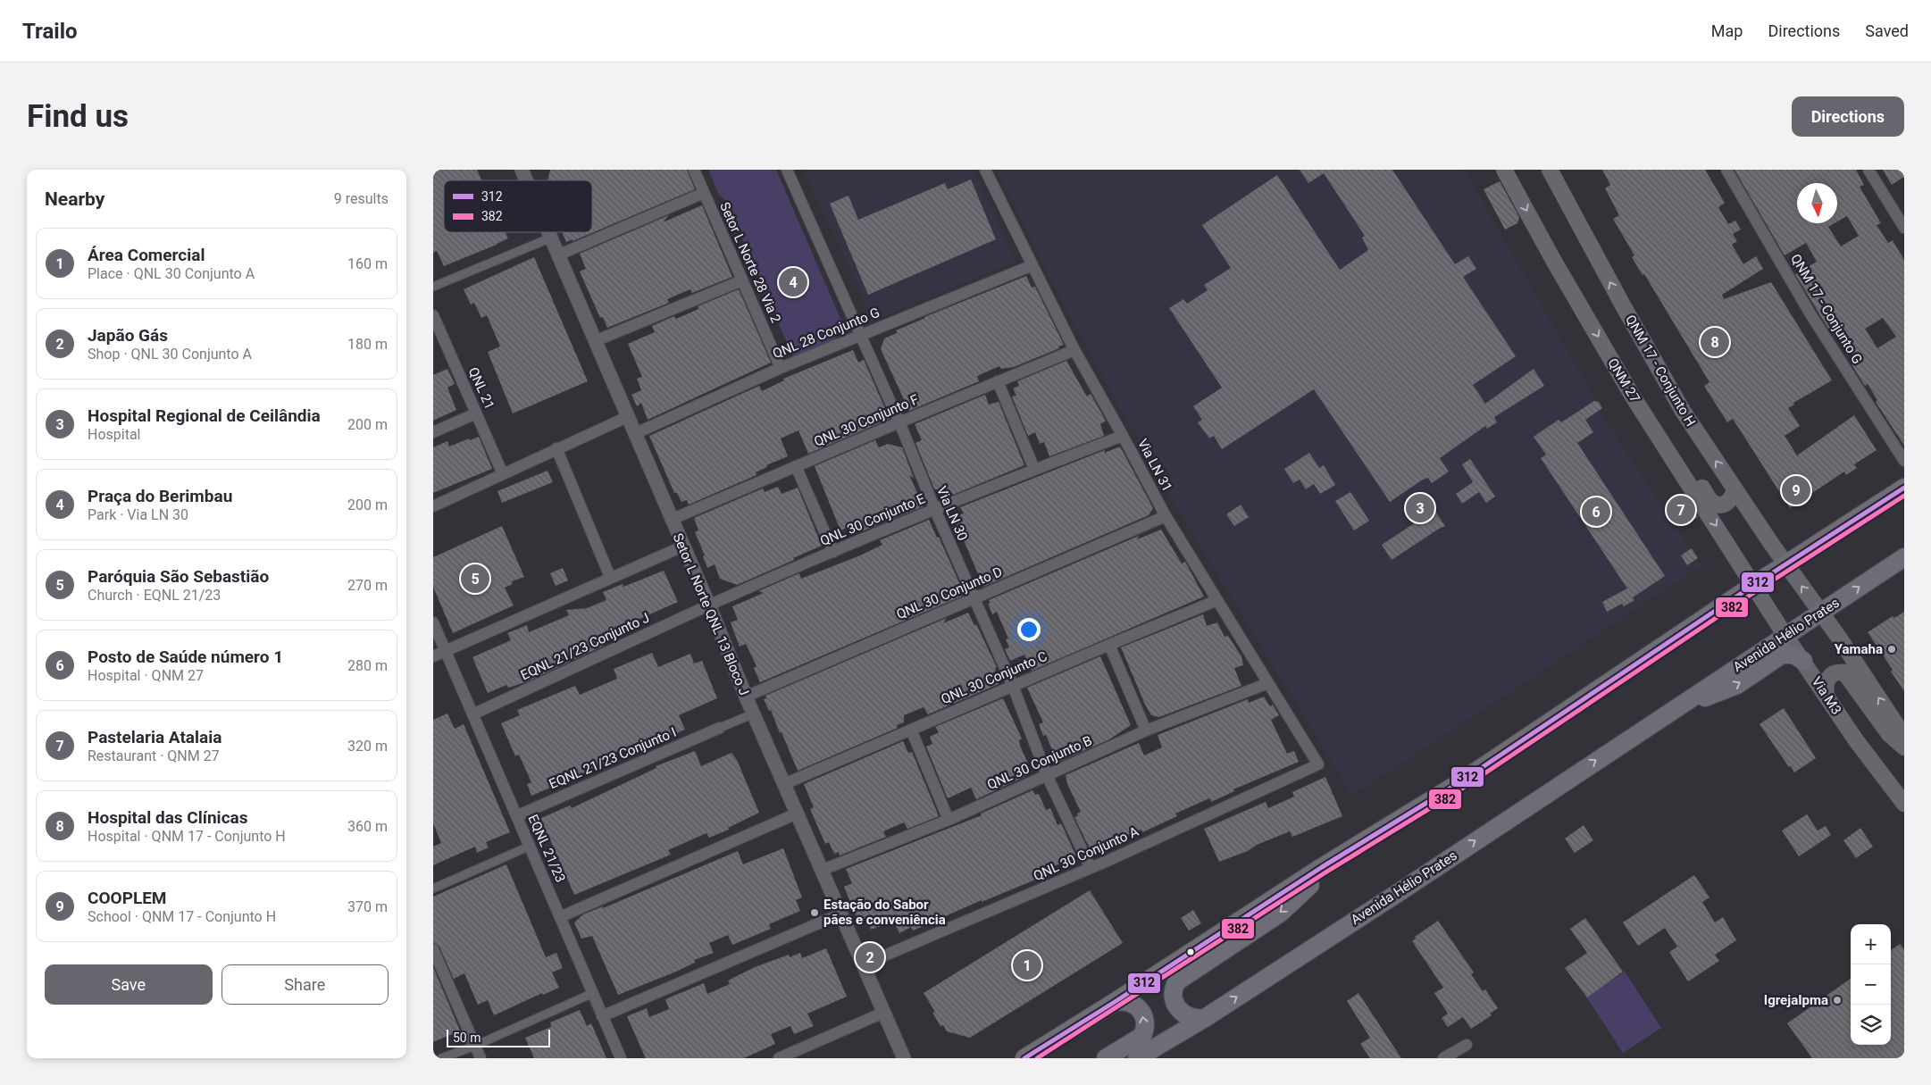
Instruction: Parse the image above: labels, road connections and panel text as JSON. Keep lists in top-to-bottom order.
{
  "streets": {
    "main road": [
      "QNM 17 - Conjunto H",
      "QNM 27",
      "Avenida Hélio Prates",
      "Via M3"
    ],
    "street": [
      "Setor L Norte 28 Via 2",
      "QNM 17 - Conjunto G",
      "QNL 28 Conjunto G",
      "QNL 21",
      "QNL 30 Conjunto F",
      "Via LN 31",
      "Via LN 30",
      "QNL 30 Conjunto E",
      "QNL 30 Conjunto D",
      "Setor L Norte QNL 13 Bloco J",
      "EQNL 21/23 Conjunto J",
      "QNL 30 Conjunto C",
      "EQNL 21/23 Conjunto I",
      "QNL 30 Conjunto B",
      "EQNL 21/23",
      "QNL 30 Conjunto A"
    ]
  },
  "crossings": [
    ["Setor L Norte 28 Via 2", "QNL 28 Conjunto G"],
    ["QNL 28 Conjunto G", "Via LN 31"],
    ["QNL 28 Conjunto G", "Via LN 30"],
    ["QNL 28 Conjunto G", "Setor L Norte QNL 13 Bloco J"],
    ["QNM 27", "Via M3"],
    ["QNL 30 Conjunto F", "Via LN 31"],
    ["QNL 30 Conjunto F", "Via LN 30"],
    ["QNL 30 Conjunto F", "Setor L Norte QNL 13 Bloco J"],
    ["Via LN 31", "QNL 30 Conjunto E"],
    ["Via LN 31", "QNL 30 Conjunto D"],
    ["Via LN 31", "QNL 30 Conjunto C"],
    ["Via LN 31", "QNL 30 Conjunto B"],
    ["Via LN 31", "QNL 30 Conjunto A"],
    ["Via LN 30", "QNL 30 Conjunto E"],
    ["Via LN 30", "QNL 30 Conjunto D"],
    ["Via LN 30", "QNL 30 Conjunto C"],
    ["Via LN 30", "QNL 30 Conjunto B"],
    ["Via LN 30", "QNL 30 Conjunto A"],
    ["QNL 30 Conjunto E", "Setor L Norte QNL 13 Bloco J"],
    ["QNL 30 Conjunto E", "EQNL 21/23 Conjunto J"],
    ["QNL 30 Conjunto D", "Setor L Norte QNL 13 Bloco J"],
    ["Setor L Norte QNL 13 Bloco J", "EQNL 21/23 Conjunto J"],
    ["Setor L Norte QNL 13 Bloco J", "QNL 30 Conjunto C"],
    ["Setor L Norte QNL 13 Bloco J", "QNL 30 Conjunto B"],
    ["Setor L Norte QNL 13 Bloco J", "QNL 30 Conjunto A"],
    ["Avenida Hélio Prates", "Via M3"],
    ["EQNL 21/23 Conjunto J", "EQNL 21/23"],
    ["EQNL 21/23 Conjunto I", "EQNL 21/23"]
  ],
  "one_way": ["QNM 17 - Conjunto H", "QNM 27"],
  "places": ["Yamaha", "Estação do Sabor pães e conveniência", "IgrejaIpma"],
  "lines": ["transit line 312", "transit line 382"],
  "legend": ["312", "382"],
  "scale_bar": "50 m",
  "north": "bottom",
  "page": {
    "header": "Trailo",
    "nav": ["Map", "Directions", "Saved"],
    "buttons": [
      "Directions",
      ["Save", "Share"]
    ],
    "title": "Find us",
    "heading": ["Nearby", "9 results"],
    "list": [
      {
        "mark": "1",
        "name": "Área Comercial",
        "note": "Place · QNL 30 Conjunto A",
        "value": "160 m"
      },
      {
        "mark": "2",
        "name": "Japão Gás",
        "note": "Shop · QNL 30 Conjunto A",
        "value": "180 m"
      },
      {
        "mark": "3",
        "name": "Hospital Regional de Ceilândia",
        "note": "Hospital",
        "value": "200 m"
      },
      {
        "mark": "4",
        "name": "Praça do Berimbau",
        "note": "Park · Via LN 30",
        "value": "200 m"
      },
      {
        "mark": "5",
        "name": "Paróquia São Sebastião",
        "note": "Church · EQNL 21/23",
        "value": "270 m"
      },
      {
        "mark": "6",
        "name": "Posto de Saúde número 1",
        "note": "Hospital · QNM 27",
        "value": "280 m"
      },
      {
        "mark": "7",
        "name": "Pastelaria Atalaia",
        "note": "Restaurant · QNM 27",
        "value": "320 m"
      },
      {
        "mark": "8",
        "name": "Hospital das Clínicas",
        "note": "Hospital · QNM 17 - Conjunto H",
        "value": "360 m"
      },
      {
        "mark": "9",
        "name": "COOPLEM",
        "note": "School · QNM 17 - Conjunto H",
        "value": "370 m"
      }
    ],
    "pins": [
      "4",
      "8",
      "9",
      "3",
      "7",
      "6",
      "5",
      "2",
      "1"
    ],
    "map_buttons": ["+", "−"],
    "scale": "50 m"
  }
}
